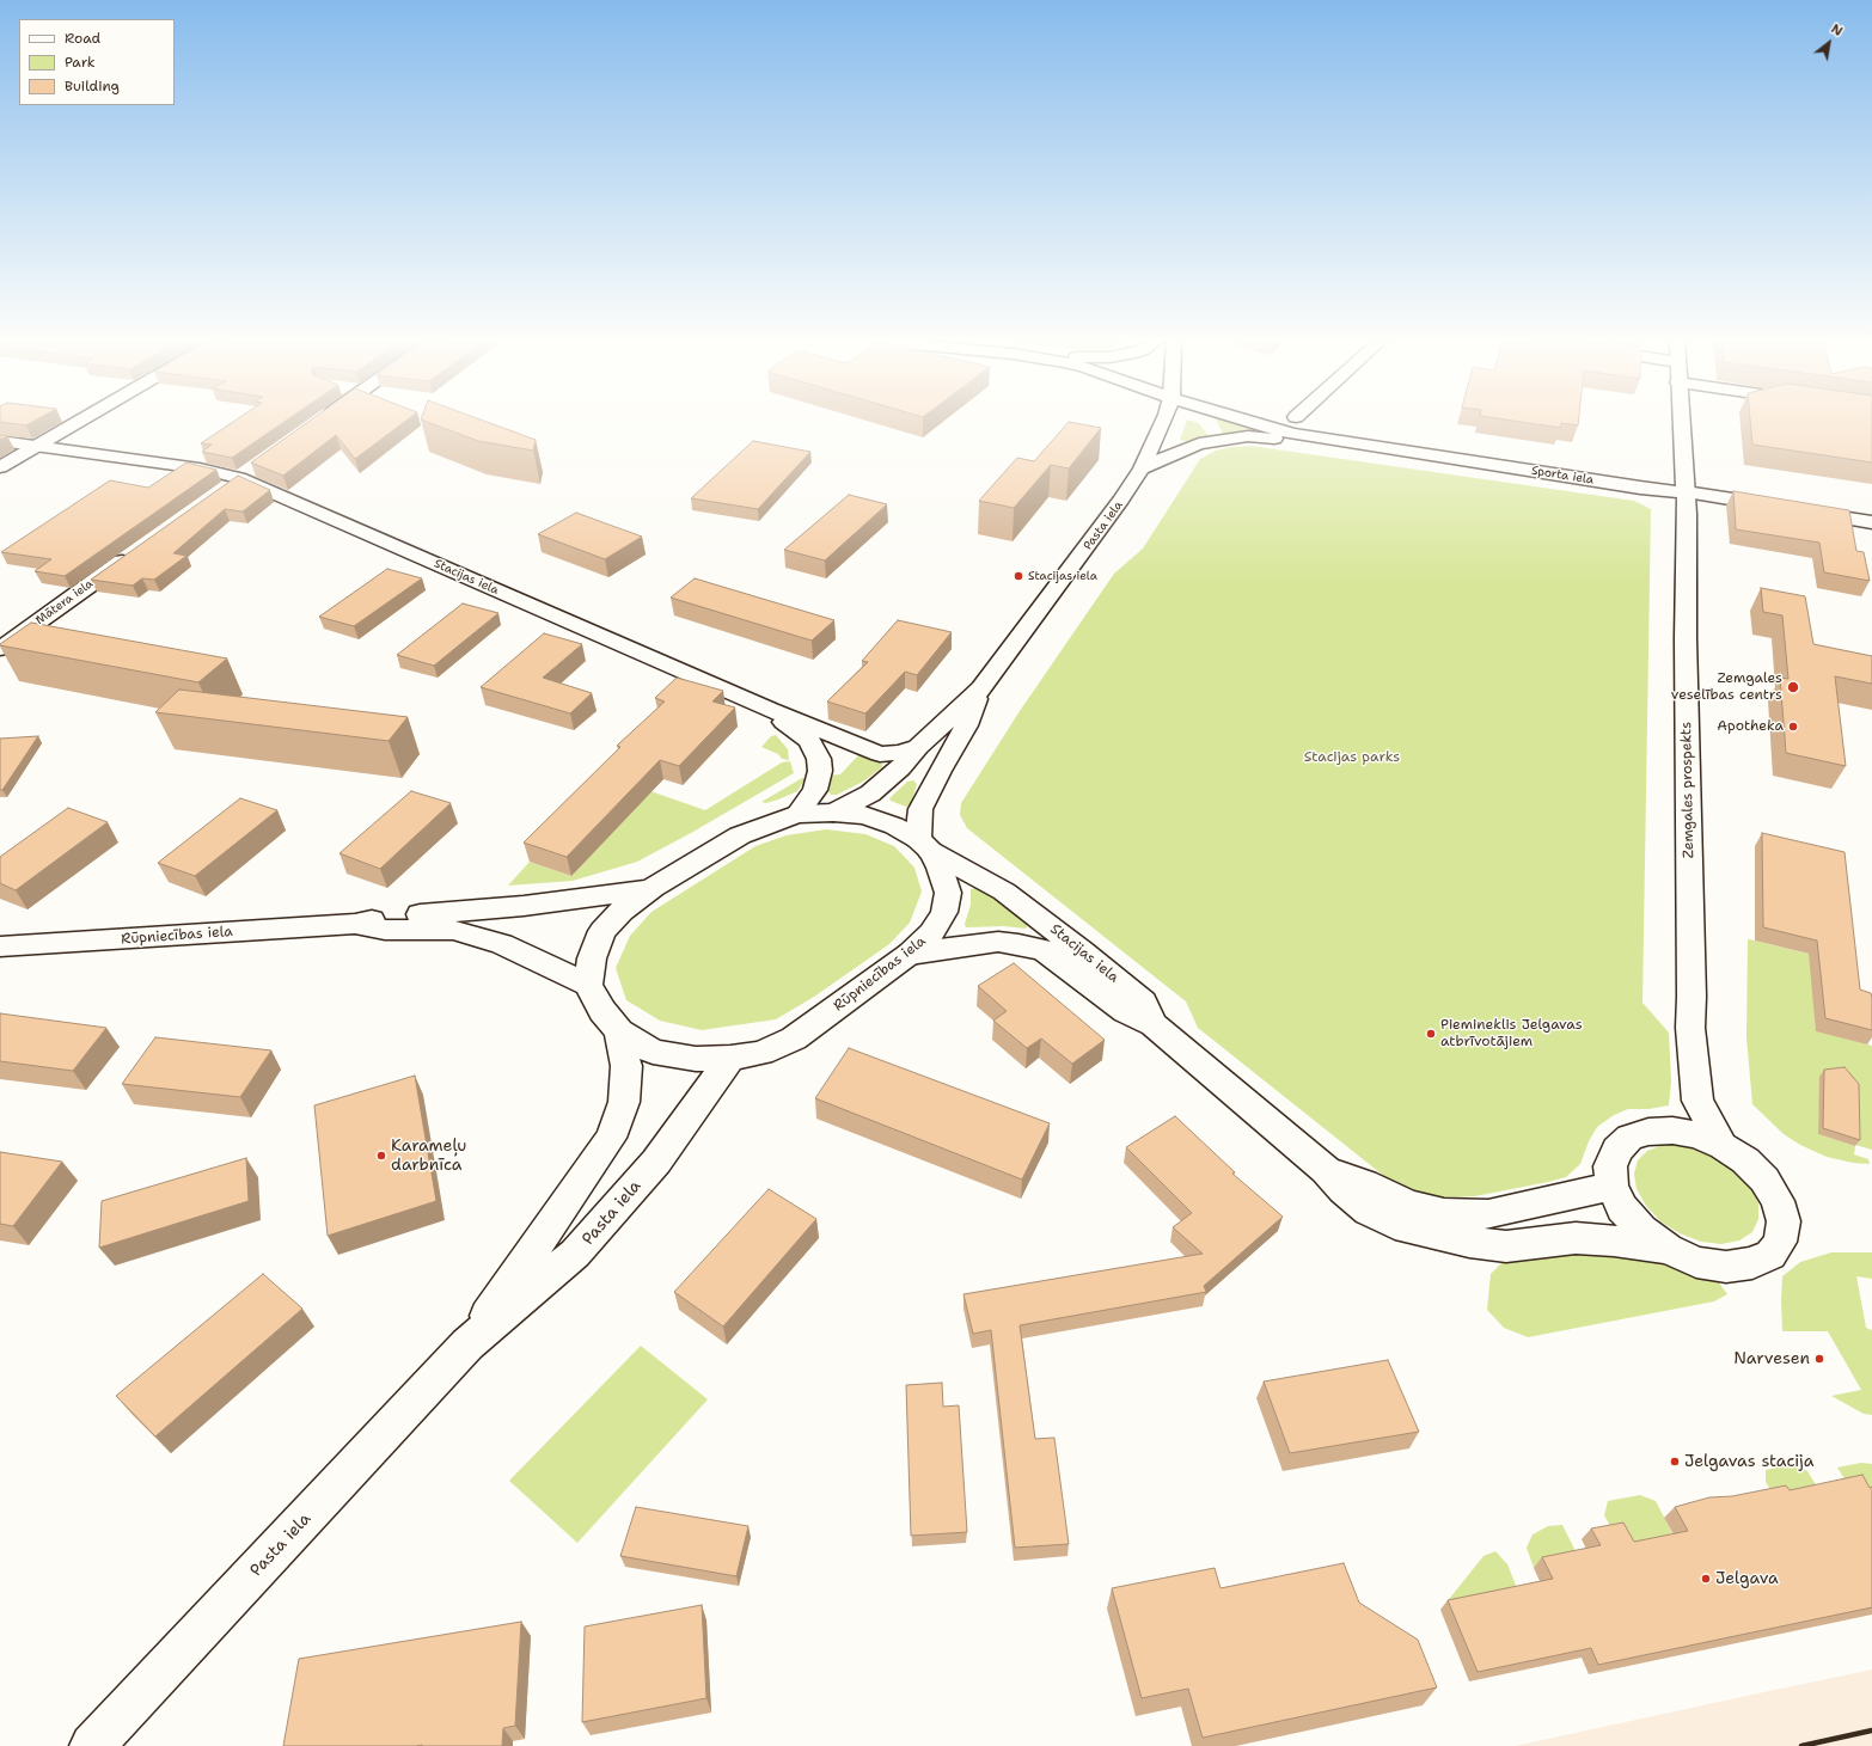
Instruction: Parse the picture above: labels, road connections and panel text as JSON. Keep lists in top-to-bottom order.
{
  "streets": {
    "street": [
      "Sporta iela",
      "Pasta iela",
      "Stacijas iela",
      "Mātera iela",
      "Zemgales prospekts",
      "Rūpniecības iela"
    ]
  },
  "crossings": [
    ["Sporta iela", "Zemgales prospekts"],
    ["Pasta iela", "Stacijas iela"],
    ["Pasta iela", "Rūpniecības iela"],
    ["Stacijas iela", "Rūpniecības iela"]
  ],
  "parks": ["Stacijas parks"],
  "places": [
    "Stacijas iela",
    "Zemgales veselības centrs",
    "Apotheka",
    "Piemineklis Jelgavas atbrīvotājiem",
    "Karameļu darbnīca",
    "Narvesen",
    "Jelgavas stacija",
    "Jelgava"
  ],
  "legend": ["Road", "Park", "Building"],
  "north": "top right"
}
